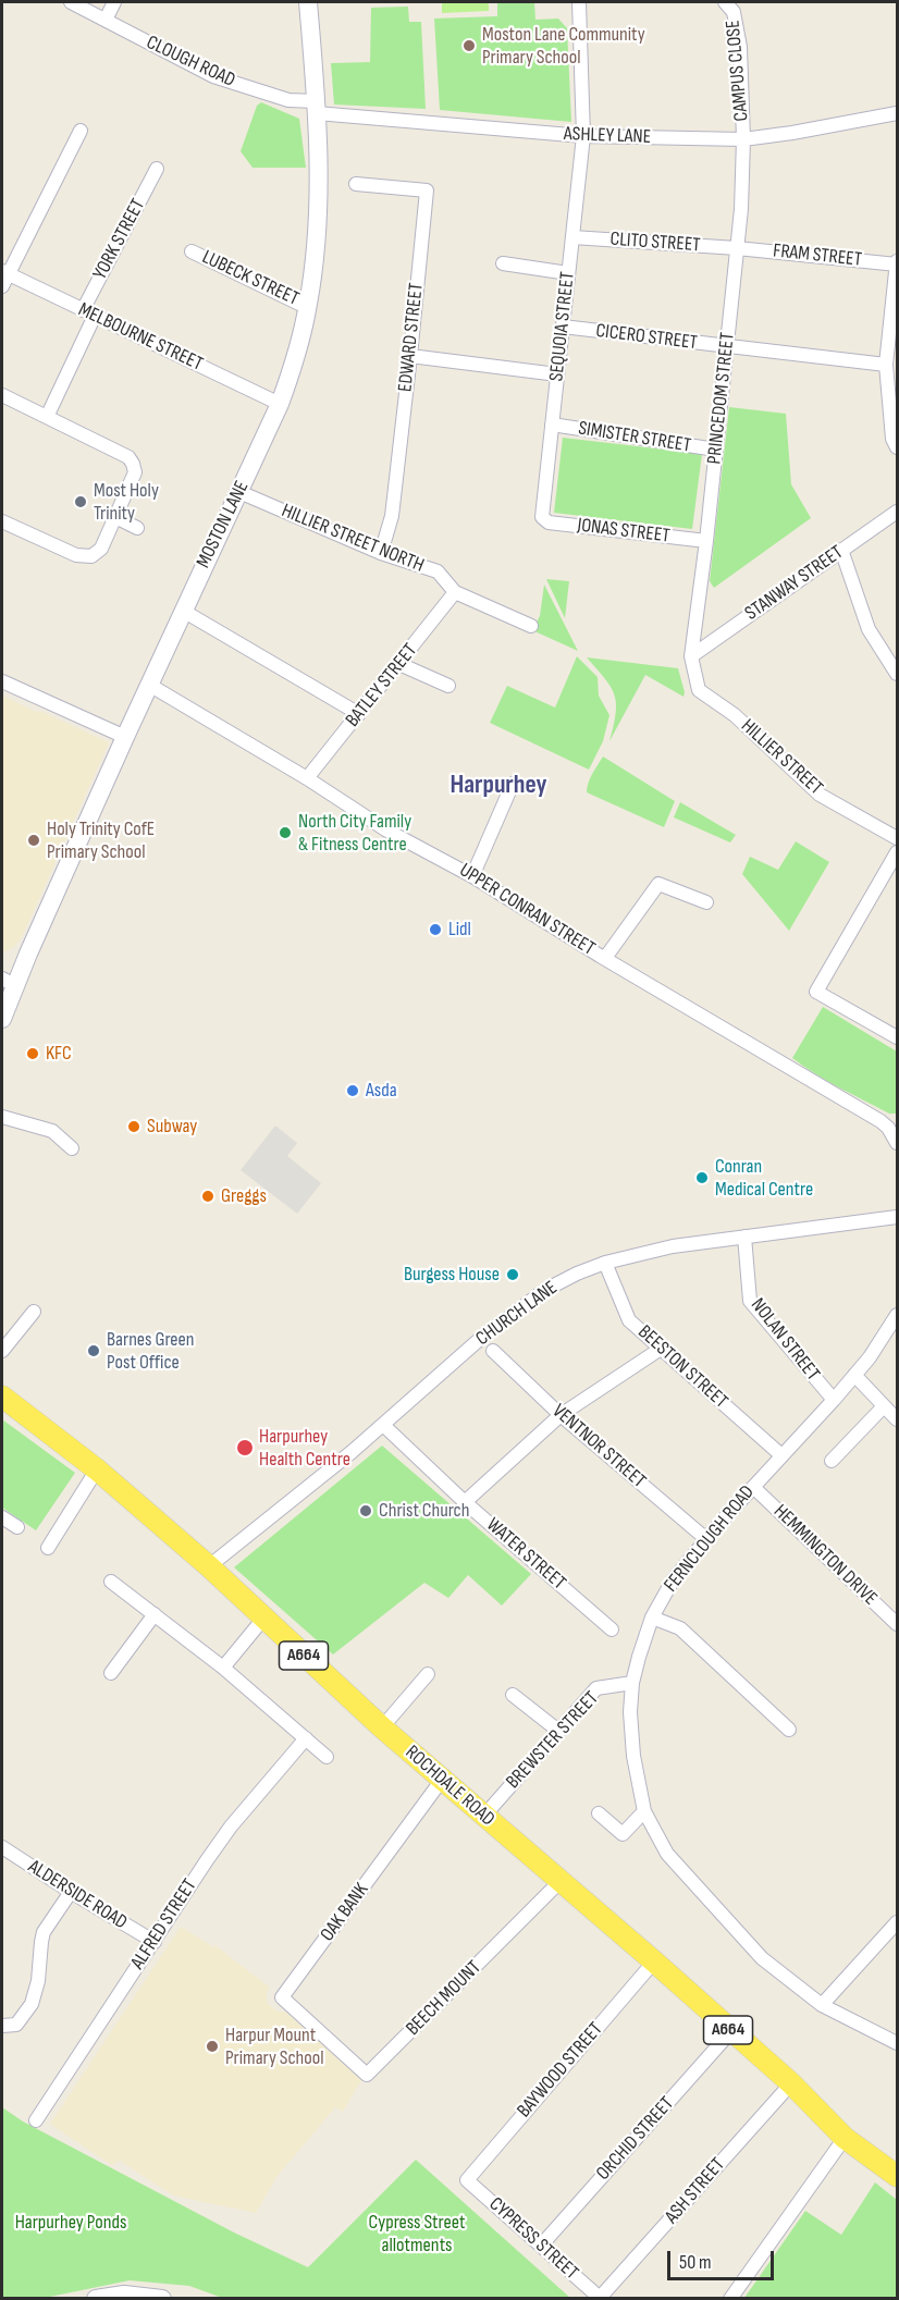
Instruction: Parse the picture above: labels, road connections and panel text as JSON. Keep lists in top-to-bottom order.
{
  "streets": {
    "main road": ["A664", "ROCHDALE ROAD"],
    "street": [
      "CLOUGH ROAD",
      "CAMPUS CLOSE",
      "ASHLEY LANE",
      "YORK STREET",
      "CLITO STREET",
      "FRAM STREET",
      "LUBECK STREET",
      "SEQUOIA STREET",
      "MELBOURNE STREET",
      "EDWARD STREET",
      "CICERO STREET",
      "PRINCEDOM STREET",
      "SIMISTER STREET",
      "MOSTON LANE",
      "JONAS STREET",
      "HILLIER STREET NORTH",
      "STANWAY STREET",
      "BATLEY STREET",
      "HILLIER STREET",
      "UPPER CONRAN STREET",
      "CHURCH LANE",
      "NOLAN STREET",
      "BEESTON STREET",
      "VENTNOR STREET",
      "FERNCLOUGH ROAD",
      "WATER STREET",
      "HEMMINGTON DRIVE",
      "BREWSTER STREET",
      "ALDERSIDE ROAD",
      "OAK BANK",
      "ALFRED STREET",
      "BEECH MOUNT",
      "BAYWOOD STREET",
      "ORCHID STREET",
      "ASH STREET",
      "CYPRESS STREET"
    ]
  },
  "crossings": [
    ["CLOUGH ROAD", "ASHLEY LANE"],
    ["CLOUGH ROAD", "MOSTON LANE"],
    ["CAMPUS CLOSE", "ASHLEY LANE"],
    ["CAMPUS CLOSE", "PRINCEDOM STREET"],
    ["ASHLEY LANE", "SEQUOIA STREET"],
    ["ASHLEY LANE", "PRINCEDOM STREET"],
    ["ASHLEY LANE", "MOSTON LANE"],
    ["YORK STREET", "MELBOURNE STREET"],
    ["CLITO STREET", "FRAM STREET"],
    ["CLITO STREET", "SEQUOIA STREET"],
    ["CLITO STREET", "PRINCEDOM STREET"],
    ["FRAM STREET", "PRINCEDOM STREET"],
    ["LUBECK STREET", "MOSTON LANE"],
    ["SEQUOIA STREET", "CICERO STREET"],
    ["SEQUOIA STREET", "SIMISTER STREET"],
    ["SEQUOIA STREET", "JONAS STREET"],
    ["MELBOURNE STREET", "MOSTON LANE"],
    ["EDWARD STREET", "HILLIER STREET NORTH"],
    ["CICERO STREET", "PRINCEDOM STREET"],
    ["PRINCEDOM STREET", "SIMISTER STREET"],
    ["PRINCEDOM STREET", "JONAS STREET"],
    ["PRINCEDOM STREET", "STANWAY STREET"],
    ["PRINCEDOM STREET", "HILLIER STREET"],
    ["MOSTON LANE", "HILLIER STREET NORTH"],
    ["MOSTON LANE", "UPPER CONRAN STREET"],
    ["HILLIER STREET NORTH", "BATLEY STREET"],
    ["STANWAY STREET", "HILLIER STREET"],
    ["BATLEY STREET", "UPPER CONRAN STREET"],
    ["CHURCH LANE", "NOLAN STREET"],
    ["CHURCH LANE", "BEESTON STREET"],
    ["CHURCH LANE", "WATER STREET"],
    ["CHURCH LANE", "ROCHDALE ROAD"],
    ["NOLAN STREET", "FERNCLOUGH ROAD"],
    ["BEESTON STREET", "FERNCLOUGH ROAD"],
    ["VENTNOR STREET", "FERNCLOUGH ROAD"],
    ["FERNCLOUGH ROAD", "HEMMINGTON DRIVE"],
    ["FERNCLOUGH ROAD", "BREWSTER STREET"],
    ["BREWSTER STREET", "ROCHDALE ROAD"],
    ["ROCHDALE ROAD", "OAK BANK"],
    ["ROCHDALE ROAD", "BEECH MOUNT"],
    ["ROCHDALE ROAD", "BAYWOOD STREET"],
    ["ROCHDALE ROAD", "ORCHID STREET"],
    ["ROCHDALE ROAD", "ASH STREET"],
    ["ALDERSIDE ROAD", "ALFRED STREET"],
    ["OAK BANK", "BEECH MOUNT"],
    ["BAYWOOD STREET", "CYPRESS STREET"],
    ["ORCHID STREET", "CYPRESS STREET"],
    ["ASH STREET", "CYPRESS STREET"]
  ],
  "districts": ["Harpurhey"],
  "parks": ["Harpurhey Ponds", "Cypress Street allotments"],
  "places": [
    "Moston Lane Community Primary School",
    "Most Holy Trinity",
    "North City Family & Fitness Centre",
    "Holy Trinity CofE Primary School",
    "Lidl",
    "KFC",
    "Asda",
    "Subway",
    "Conran Medical Centre",
    "Greggs",
    "Burgess House",
    "Barnes Green Post Office",
    "Harpurhey Health Centre",
    "Christ Church",
    "Harpur Mount Primary School"
  ],
  "scale_bar": "50 m"
}
